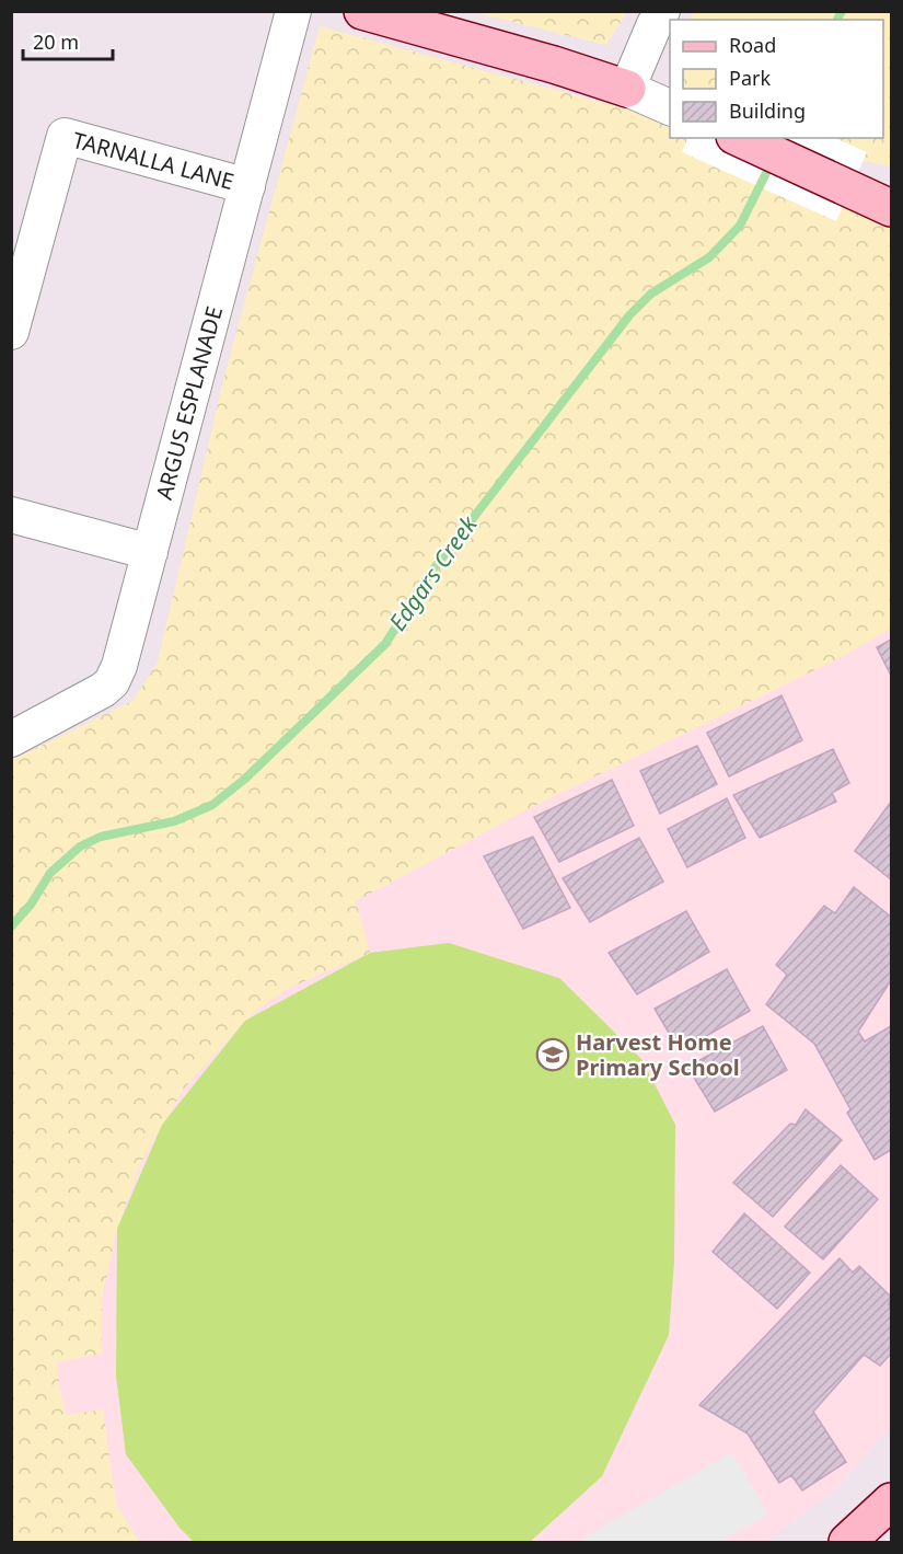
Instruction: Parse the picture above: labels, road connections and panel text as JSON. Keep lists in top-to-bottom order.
{
  "streets": {
    "street": ["TARNALLA LANE", "ARGUS ESPLANADE"]
  },
  "crossings": [
    ["TARNALLA LANE", "ARGUS ESPLANADE"]
  ],
  "water": ["Edgars Creek"],
  "places": {
    "school or university": ["Harvest Home Primary School"]
  },
  "legend": ["Road", "Park", "Building"],
  "scale_bar": "20 m"
}
